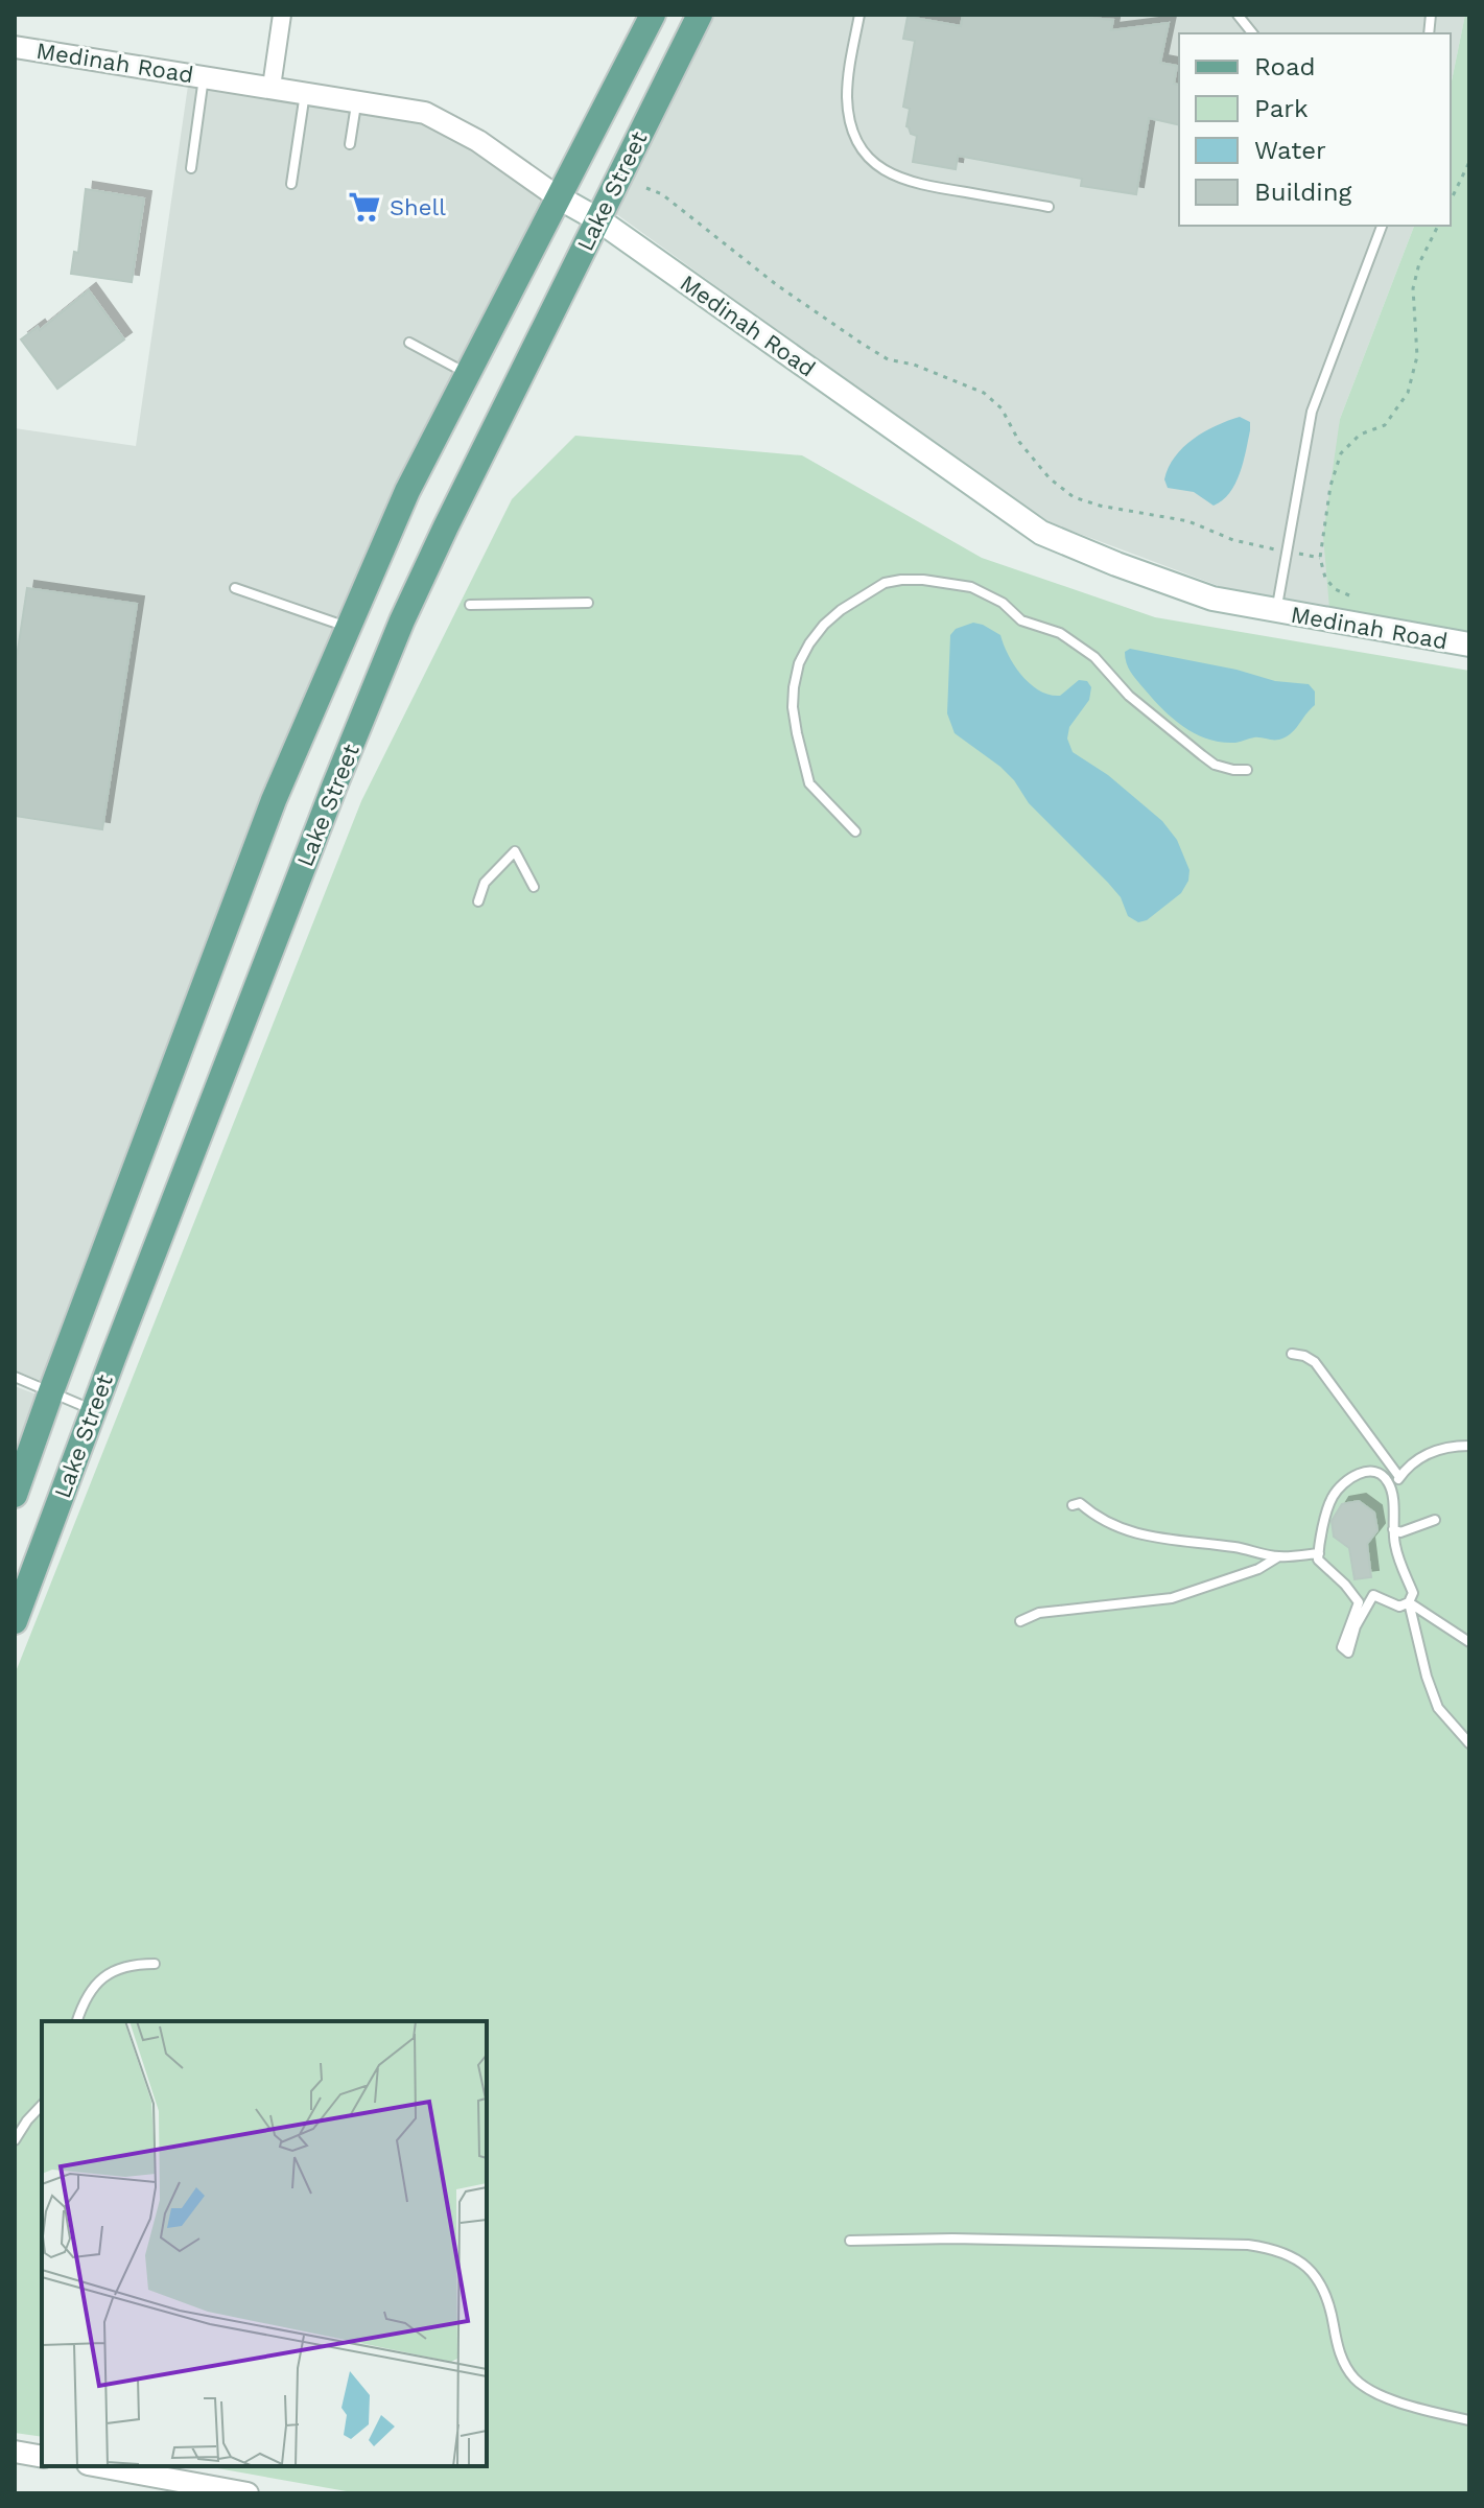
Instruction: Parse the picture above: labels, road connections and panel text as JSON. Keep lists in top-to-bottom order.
{
  "streets": {
    "main road": ["Medinah Road", "Lake Street"]
  },
  "crossings": [
    ["Medinah Road", "Lake Street"]
  ],
  "places": {
    "supermarket": ["Shell"]
  },
  "legend": [
    "Road",
    "Park",
    "Water",
    "Building"
  ]
}
